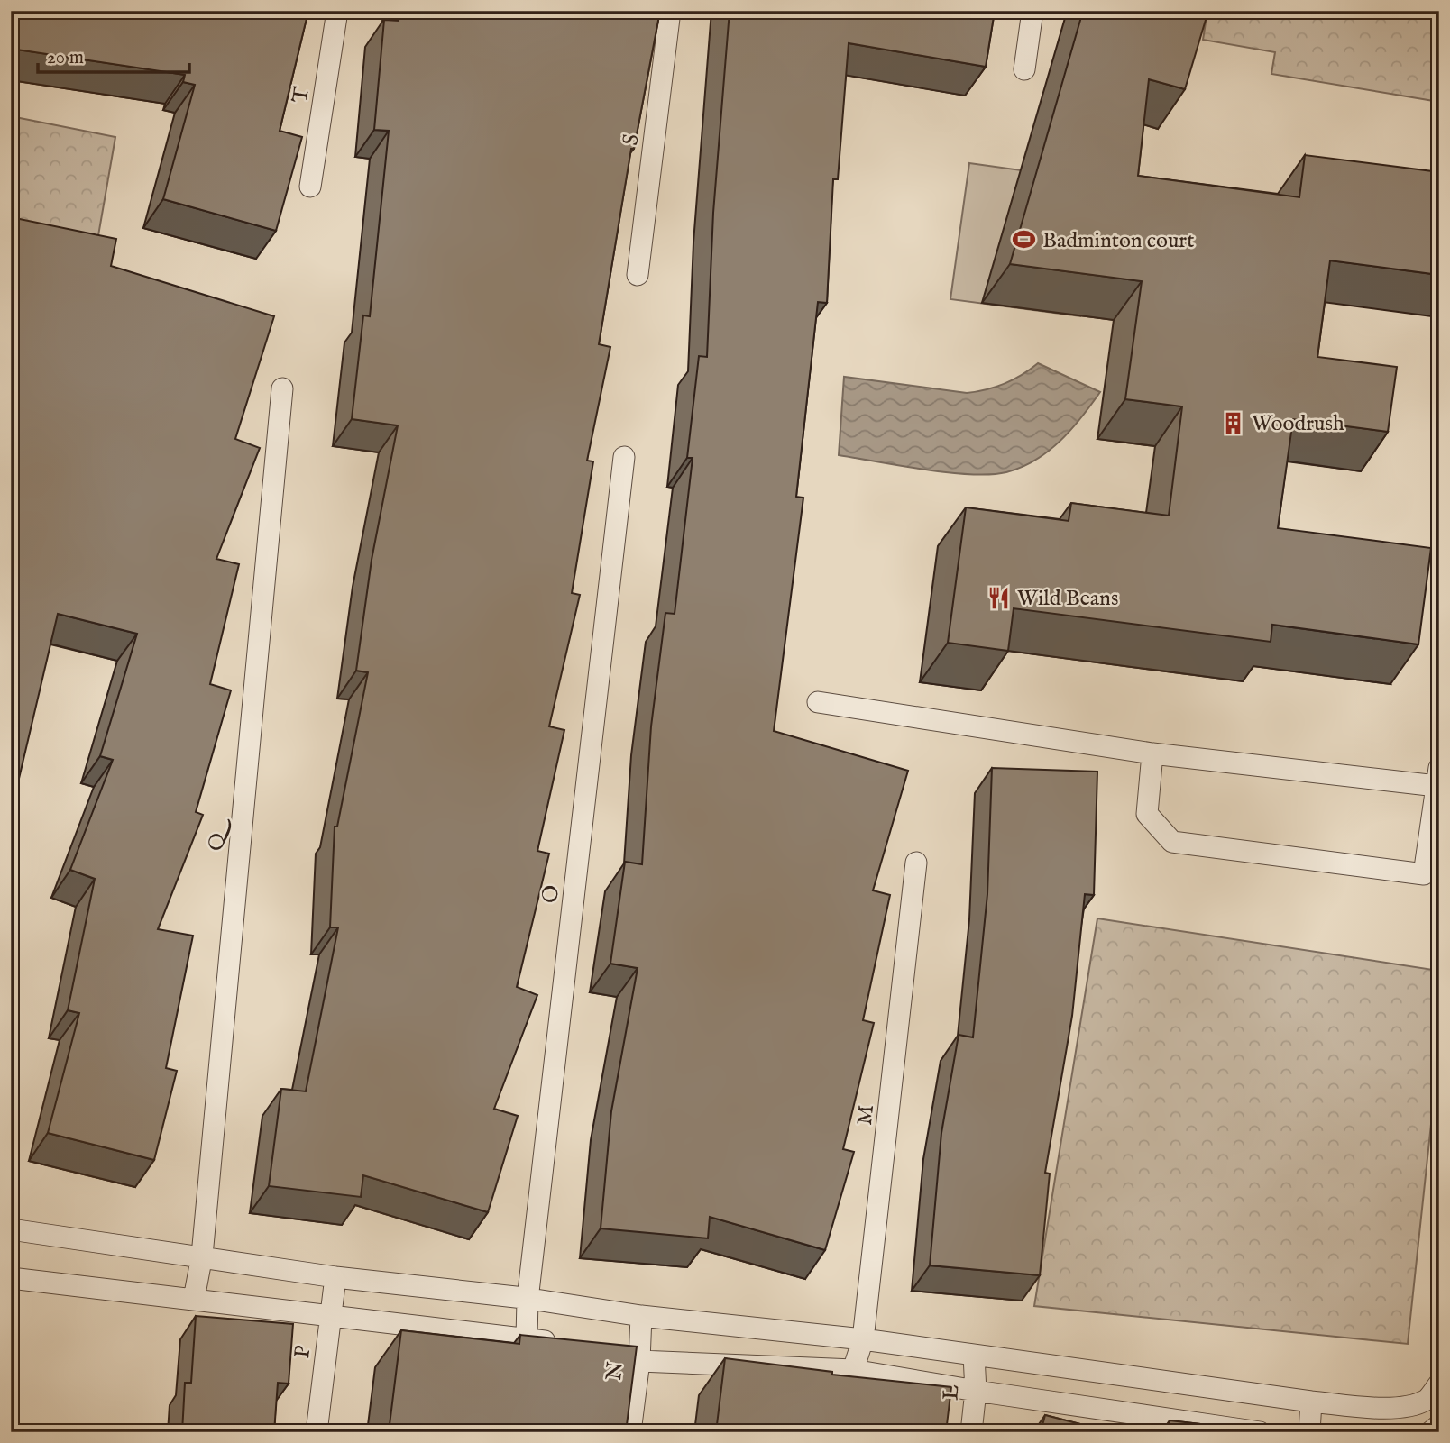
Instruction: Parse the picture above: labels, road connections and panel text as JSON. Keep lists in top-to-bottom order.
{
  "streets": {
    "lane": [
      "T",
      "S",
      "Q",
      "O",
      "M",
      "P",
      "N",
      "L"
    ]
  },
  "places": {
    "sports": ["Badminton court"],
    "building": ["Woodrush"],
    "restaurant": ["Wild Beans"]
  },
  "scale_bar": "20 m"
}
